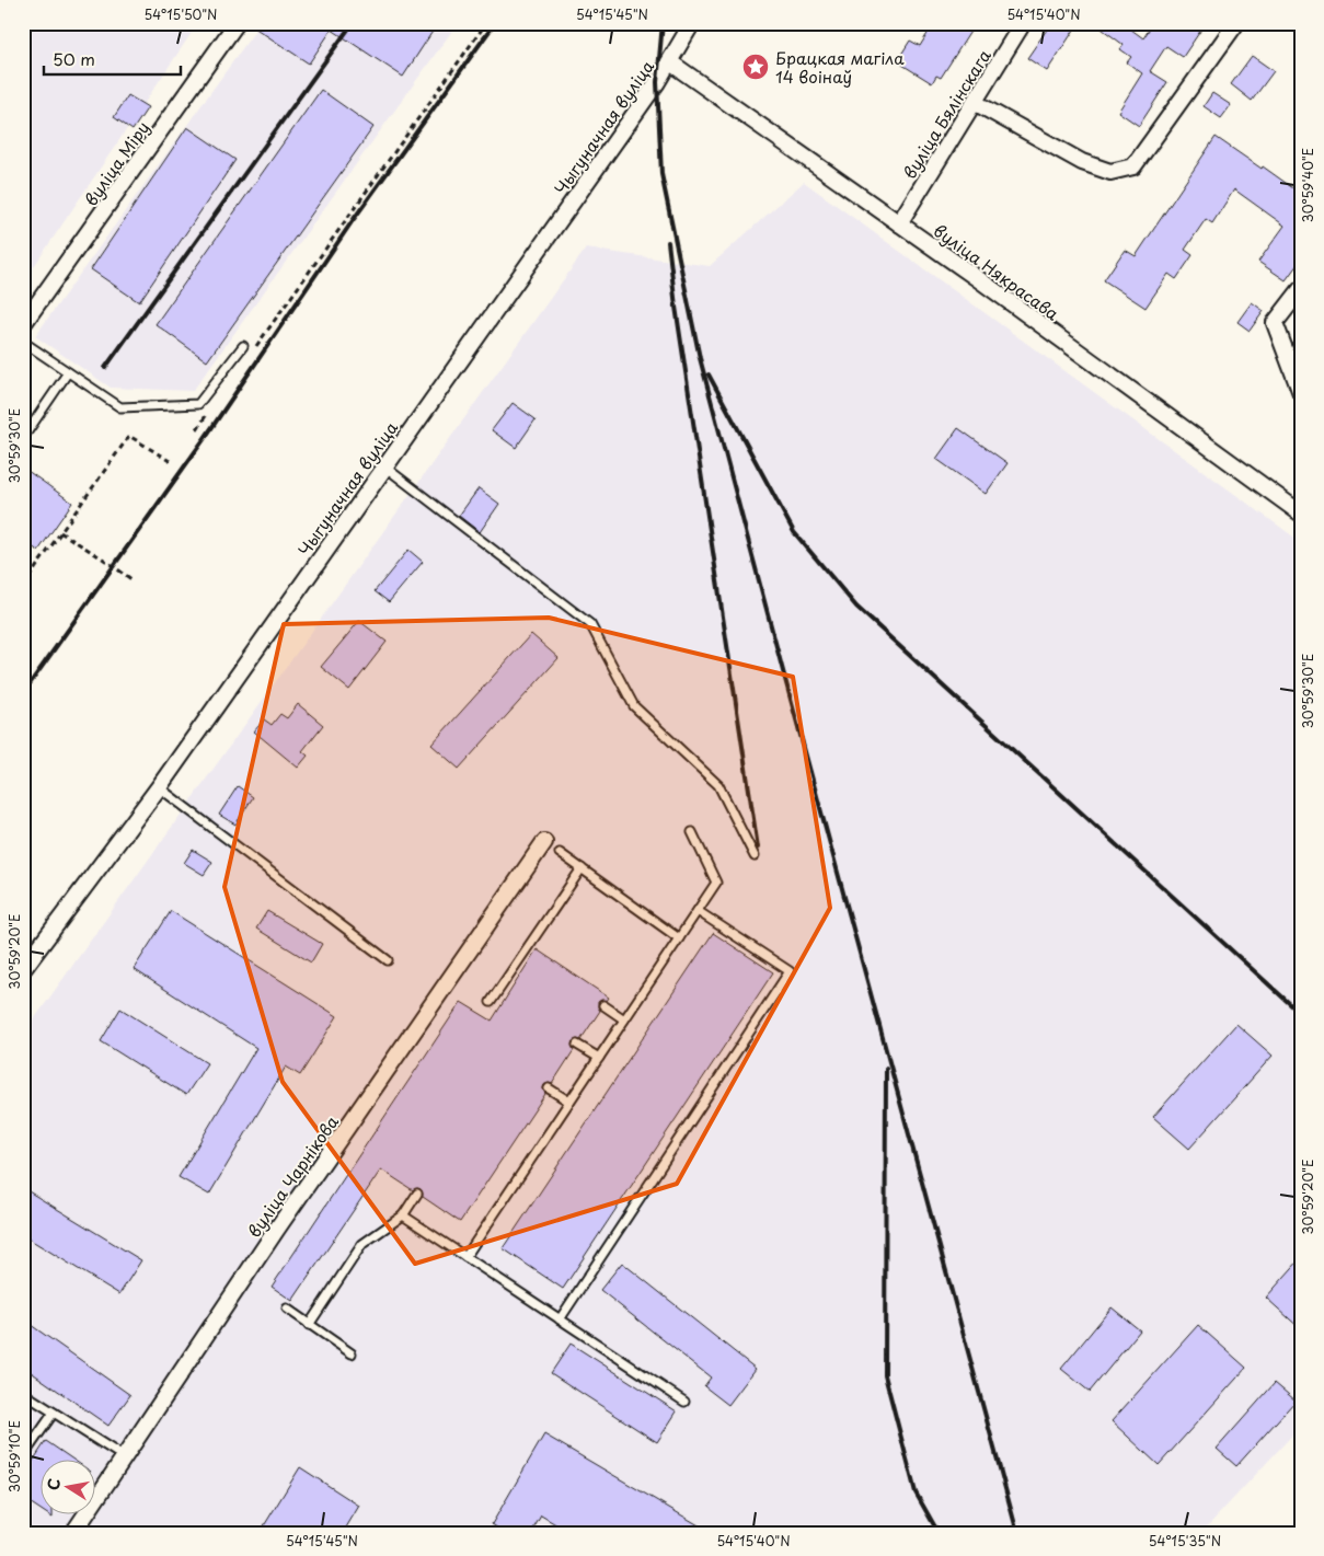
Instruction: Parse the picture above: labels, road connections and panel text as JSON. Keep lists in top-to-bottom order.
{
  "streets": {
    "street": [
      "вуліца Бялінскага",
      "Чыгуначная вуліца",
      "вуліца Міру",
      "вуліца Някрасава",
      "вуліца Чарнікова"
    ]
  },
  "crossings": [
    ["вуліца Бялінскага", "вуліца Някрасава"],
    ["Чыгуначная вуліца", "вуліца Някрасава"]
  ],
  "places": {
    "place": ["Брацкая магіла 14 воінаў"]
  },
  "scale_bar": "50 m",
  "north": "left",
  "coordinates": [
    "54°15'50\"N",
    "54°15'45\"N",
    "54°15'40\"N",
    "30°59'40\"E",
    "30°59'30\"E",
    "30°59'20\"E",
    "30°59'10\"E",
    "54°15'35\"N"
  ]
}
